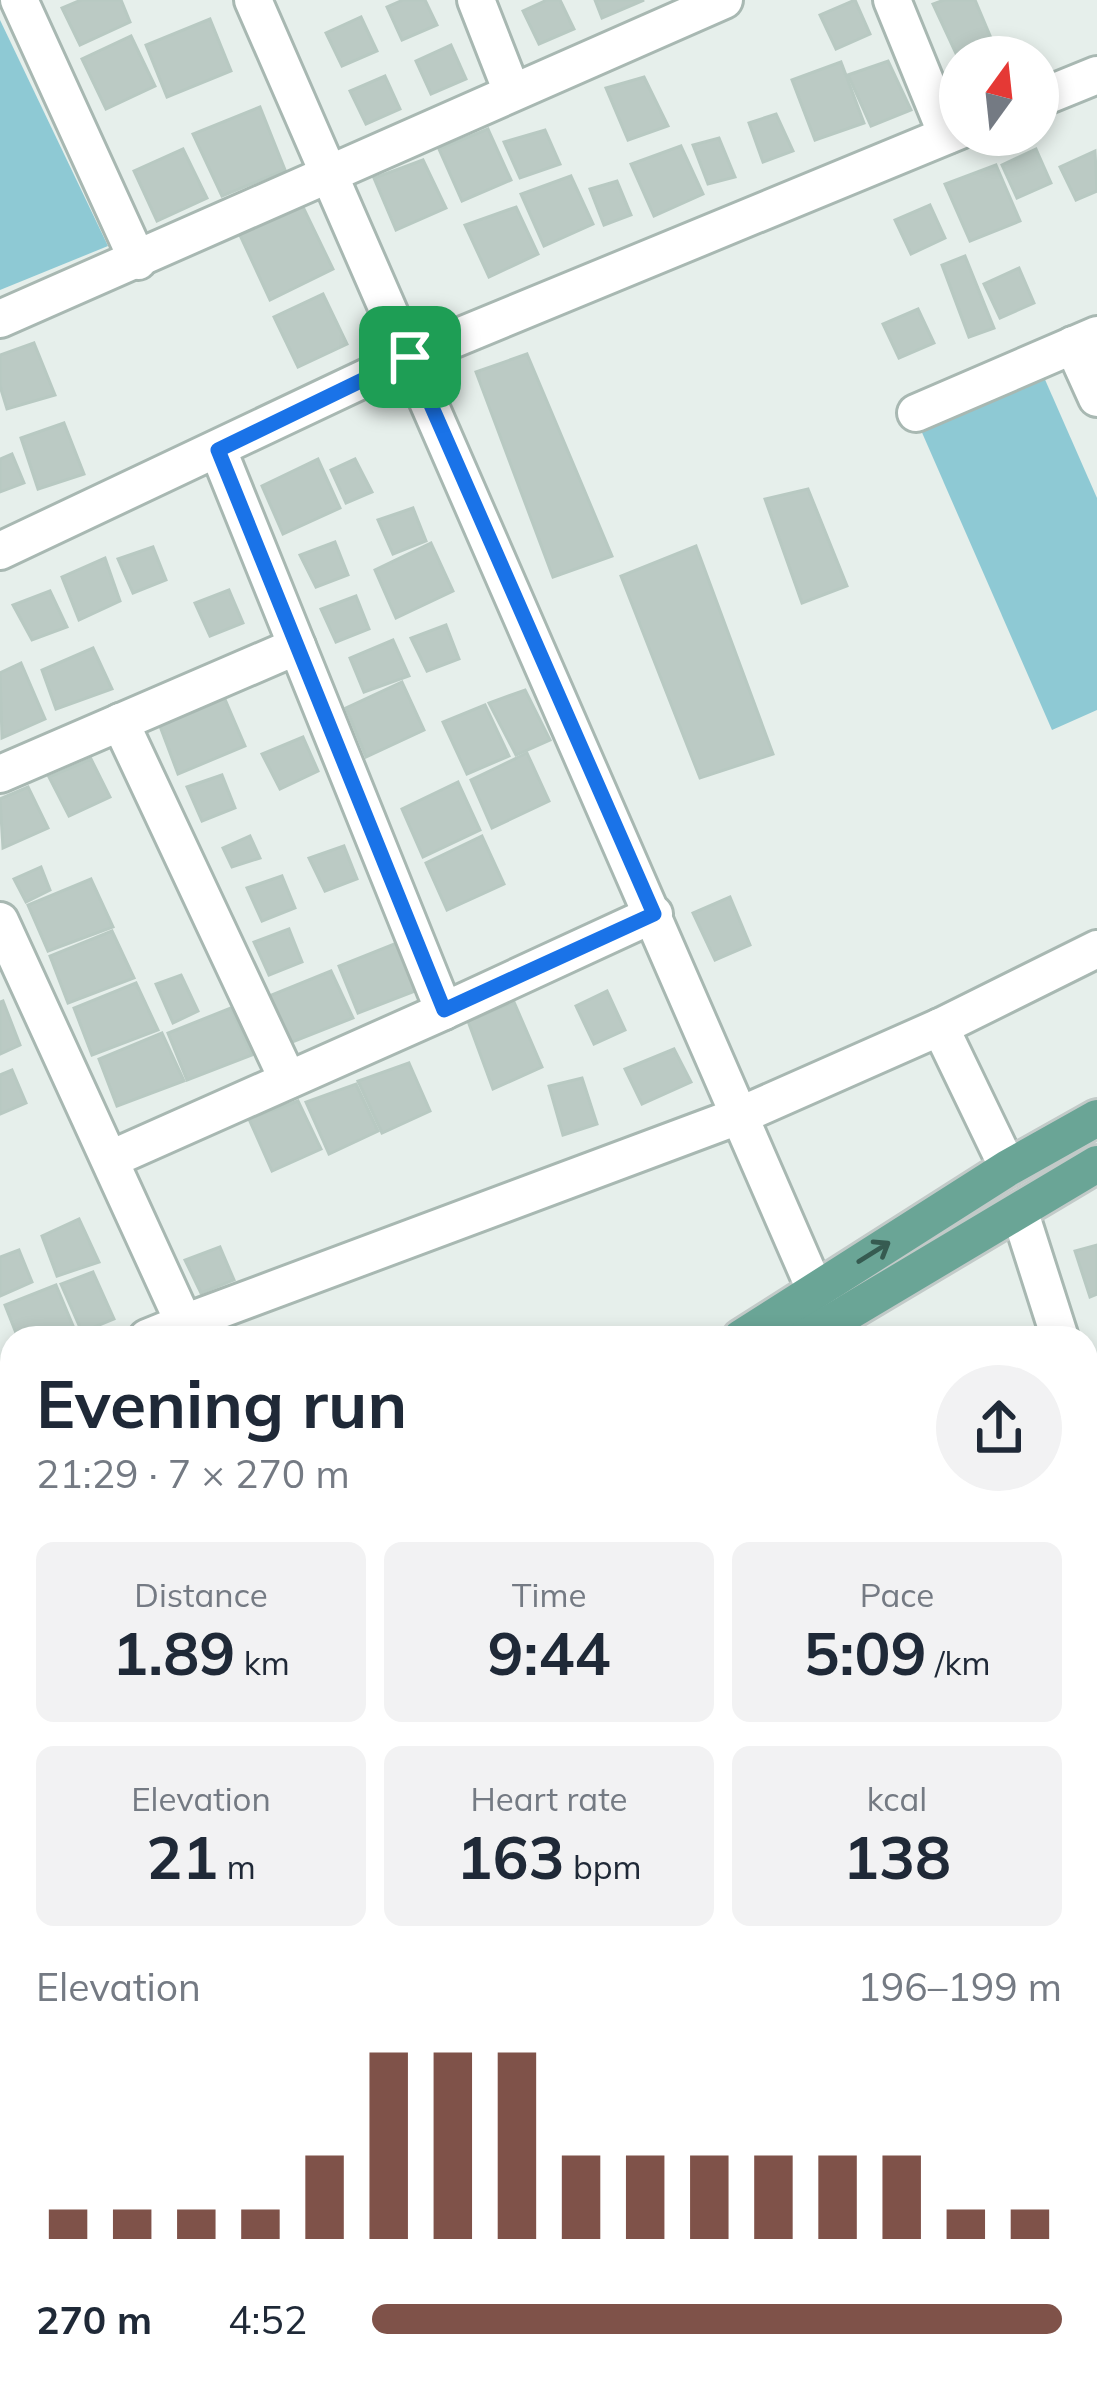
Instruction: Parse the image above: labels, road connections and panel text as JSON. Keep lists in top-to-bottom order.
{
  "north": "top",
  "page": {
    "heading": ["Evening run", "21:29 · 7 × 270 m"],
    "stats": [
      ["Distance", "1.89 km"],
      ["Time", "9:44"],
      ["Pace", "5:09 /km"],
      ["Elevation", "21 m"],
      ["Heart rate", "163 bpm"],
      ["kcal", "138"]
    ],
    "chart": ["Elevation", "196–199 m"],
    "list": [
      {
        "name": "270 m",
        "note": "4:52"
      }
    ]
  }
}
